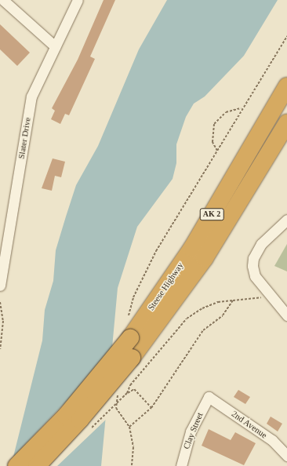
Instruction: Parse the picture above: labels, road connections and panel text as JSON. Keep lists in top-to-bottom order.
{
  "streets": {
    "highway": ["AK 2", "Steese Highway"],
    "street": ["Slater Drive", "2nd Avenue", "Clay Street"]
  },
  "crossings": [
    ["2nd Avenue", "Clay Street"]
  ]
}
